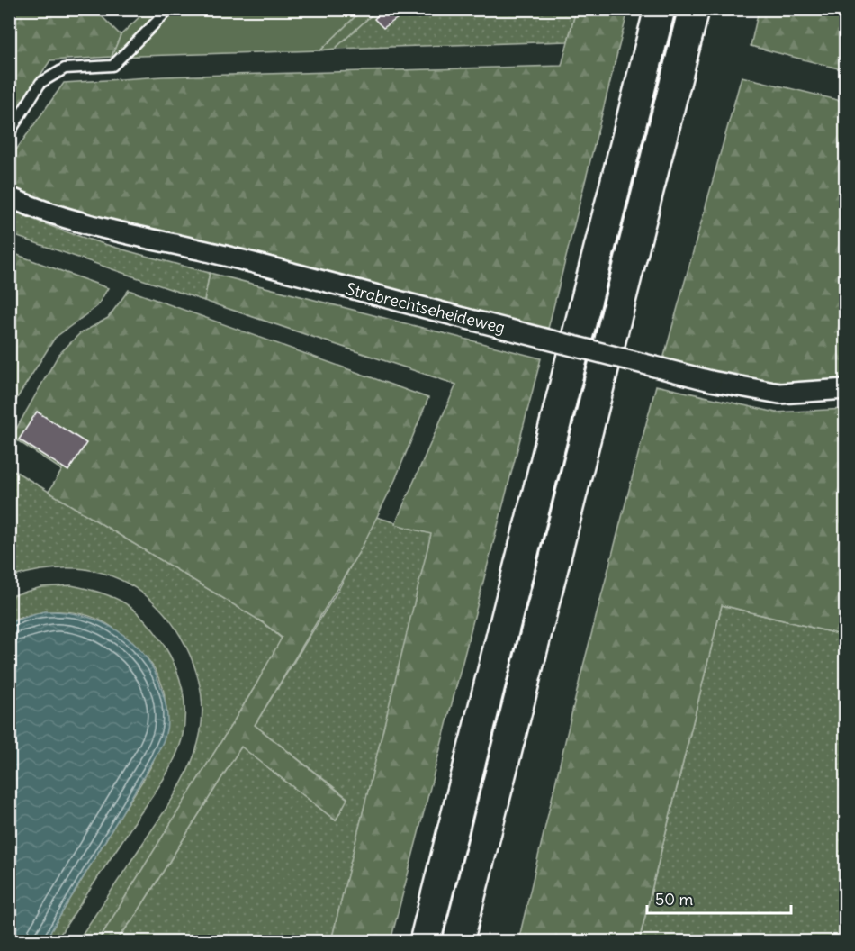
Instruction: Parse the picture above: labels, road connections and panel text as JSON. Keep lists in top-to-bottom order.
{
  "streets": {
    "street": ["Strabrechtseheideweg"]
  },
  "scale_bar": "50 m"
}
